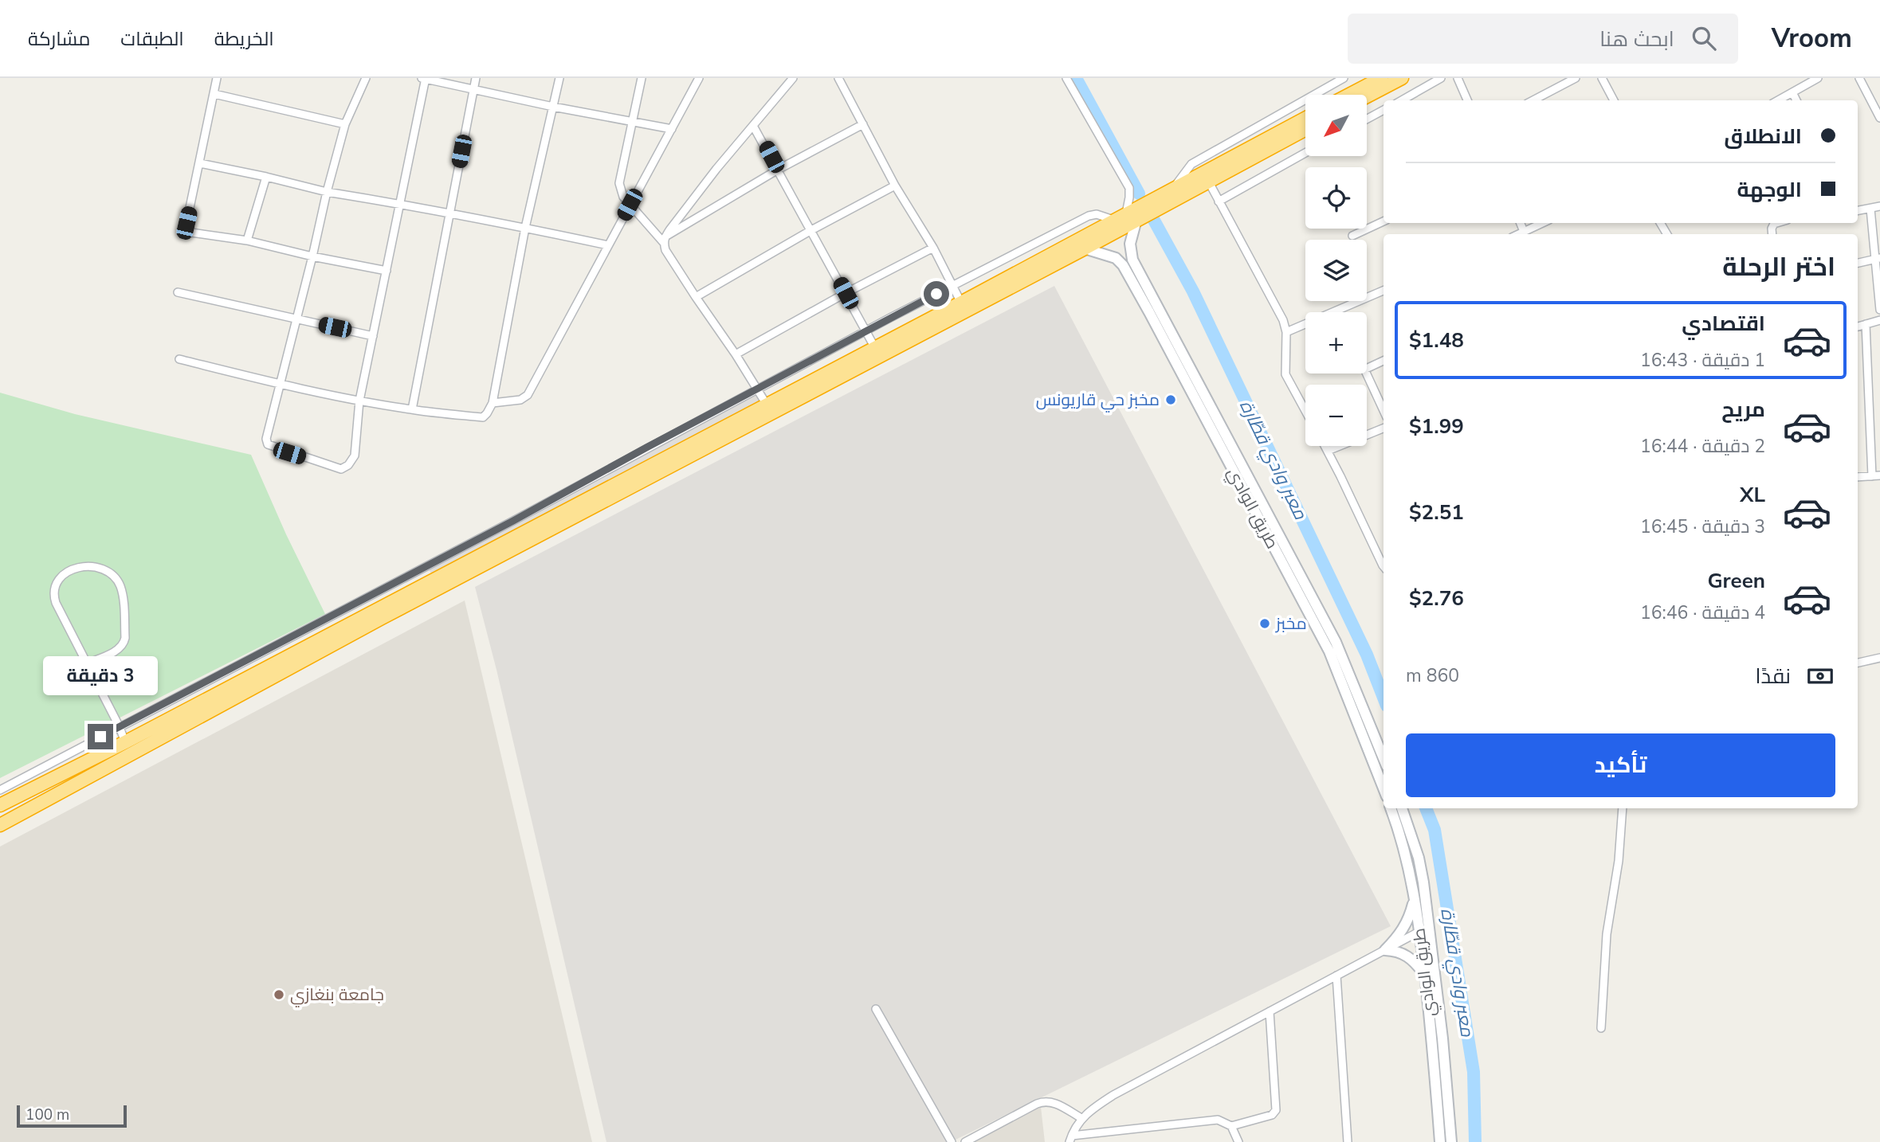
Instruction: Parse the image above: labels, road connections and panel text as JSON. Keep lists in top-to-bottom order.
{
  "streets": {
    "main road": ["طريق الوادي"]
  },
  "water": ["معبر وادي قطّارة"],
  "places": ["مخبز حي قاريونس", "مخبز", "جامعة بنغازي"],
  "scale_bar": "100 m",
  "north": "bottom left",
  "page": {
    "header": "Vroom",
    "search": "ابحث هنا",
    "nav": ["الخريطة", "الطبقات", "مشاركة"],
    "map_buttons": ["+", "−"],
    "banner": ["الانطلاق", "الوجهة"],
    "heading": "اختر الرحلة",
    "list": [
      {
        "name": "اقتصادي",
        "note": "1 دقيقة · 16:43",
        "value": "$1.48"
      },
      {
        "name": "مريح",
        "note": "2 دقيقة · 16:44",
        "value": "$1.99"
      },
      {
        "name": "XL",
        "note": "3 دقيقة · 16:45",
        "value": "$2.51"
      },
      {
        "name": "Green",
        "note": "4 دقيقة · 16:46",
        "value": "$2.76"
      }
    ],
    "pay": ["نقدًا", "860 m"],
    "bubble": "3 دقيقة",
    "buttons": "تأكيد",
    "scale": "100 m"
  }
}
